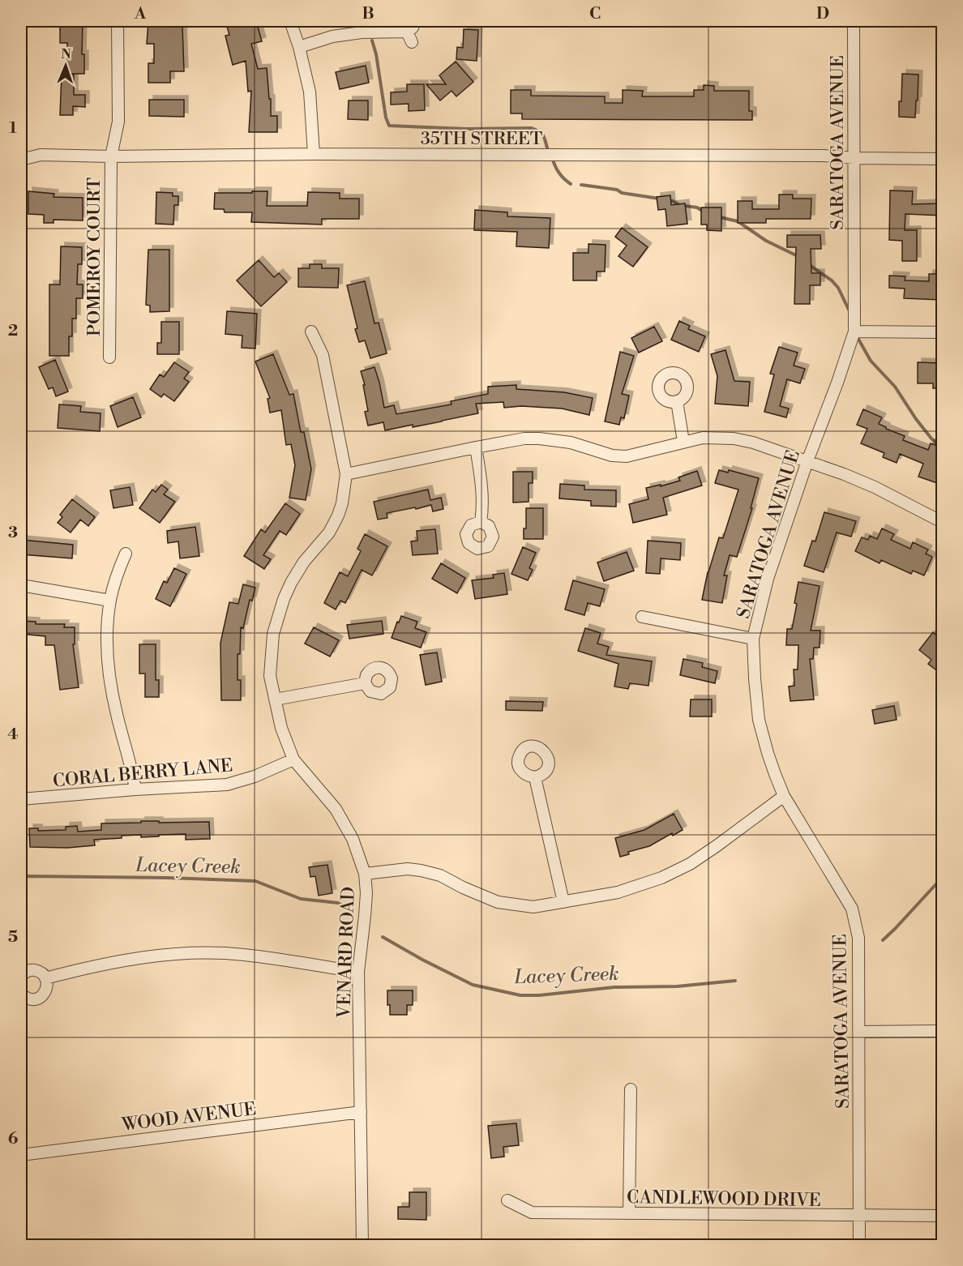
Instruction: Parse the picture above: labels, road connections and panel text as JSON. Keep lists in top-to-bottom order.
{
  "streets": {
    "street": [
      "35TH STREET",
      "SARATOGA AVENUE",
      "POMEROY COURT",
      "CORAL BERRY LANE",
      "VENARD ROAD",
      "WOOD AVENUE",
      "CANDLEWOOD DRIVE"
    ]
  },
  "crossings": [
    ["35TH STREET", "SARATOGA AVENUE"],
    ["35TH STREET", "POMEROY COURT"],
    ["SARATOGA AVENUE", "CANDLEWOOD DRIVE"],
    ["CORAL BERRY LANE", "VENARD ROAD"],
    ["VENARD ROAD", "WOOD AVENUE"]
  ],
  "water": ["Lacey Creek"],
  "north": "top",
  "grid": {
    "columns": [
      "A",
      "B",
      "C",
      "D"
    ],
    "rows": [
      "1",
      "2",
      "3",
      "4",
      "5",
      "6"
    ]
  }
}
